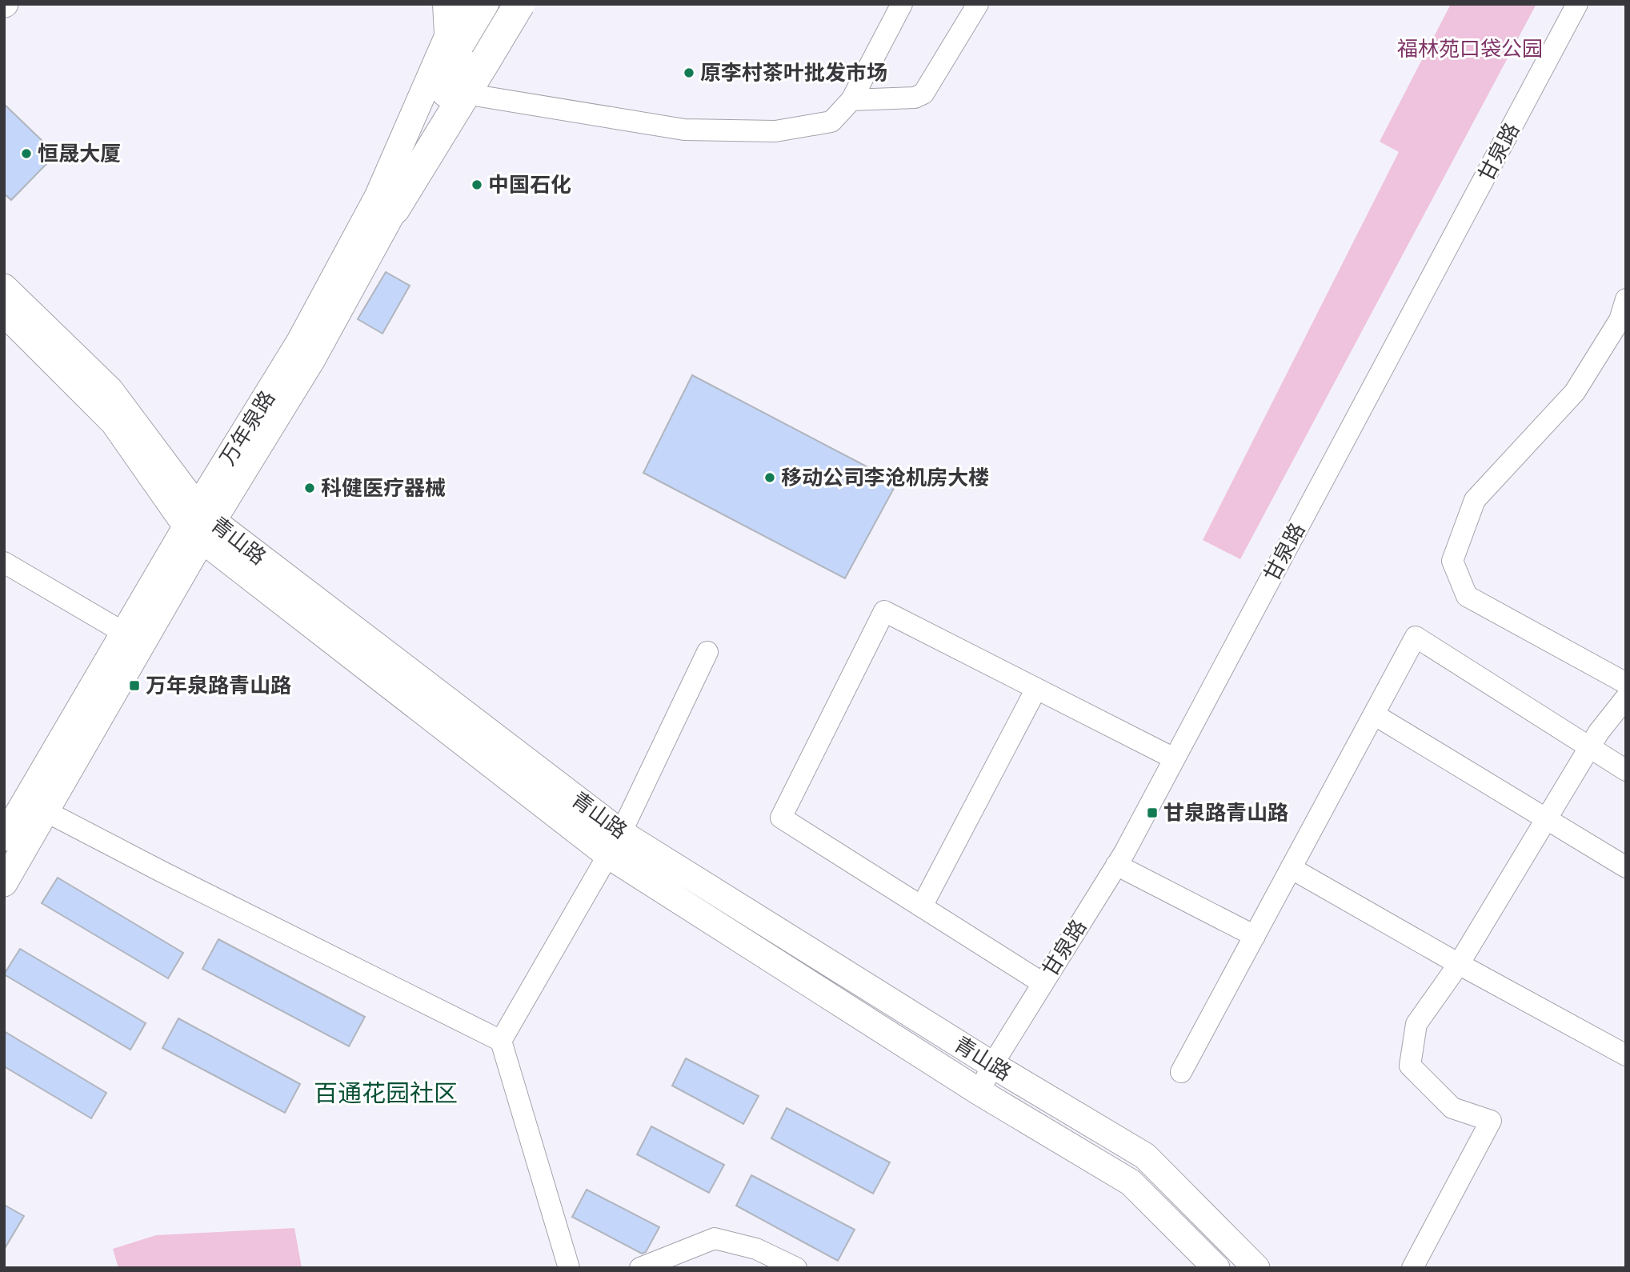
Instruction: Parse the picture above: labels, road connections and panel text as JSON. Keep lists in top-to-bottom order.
{
  "streets": {
    "main road": ["万年泉路", "青山路"],
    "street": ["甘泉路"]
  },
  "crossings": [
    ["甘泉路", "青山路"],
    ["万年泉路", "青山路"]
  ],
  "districts": ["百通花园社区"],
  "parks": ["福林苑口袋公园"],
  "places": {
    "other": [
      "原李村茶叶批发市场",
      "恒晟大厦",
      "中国石化",
      "移动公司李沧机房大楼",
      "科健医疗器械"
    ],
    "transit": ["万年泉路青山路", "甘泉路青山路"]
  }
}
